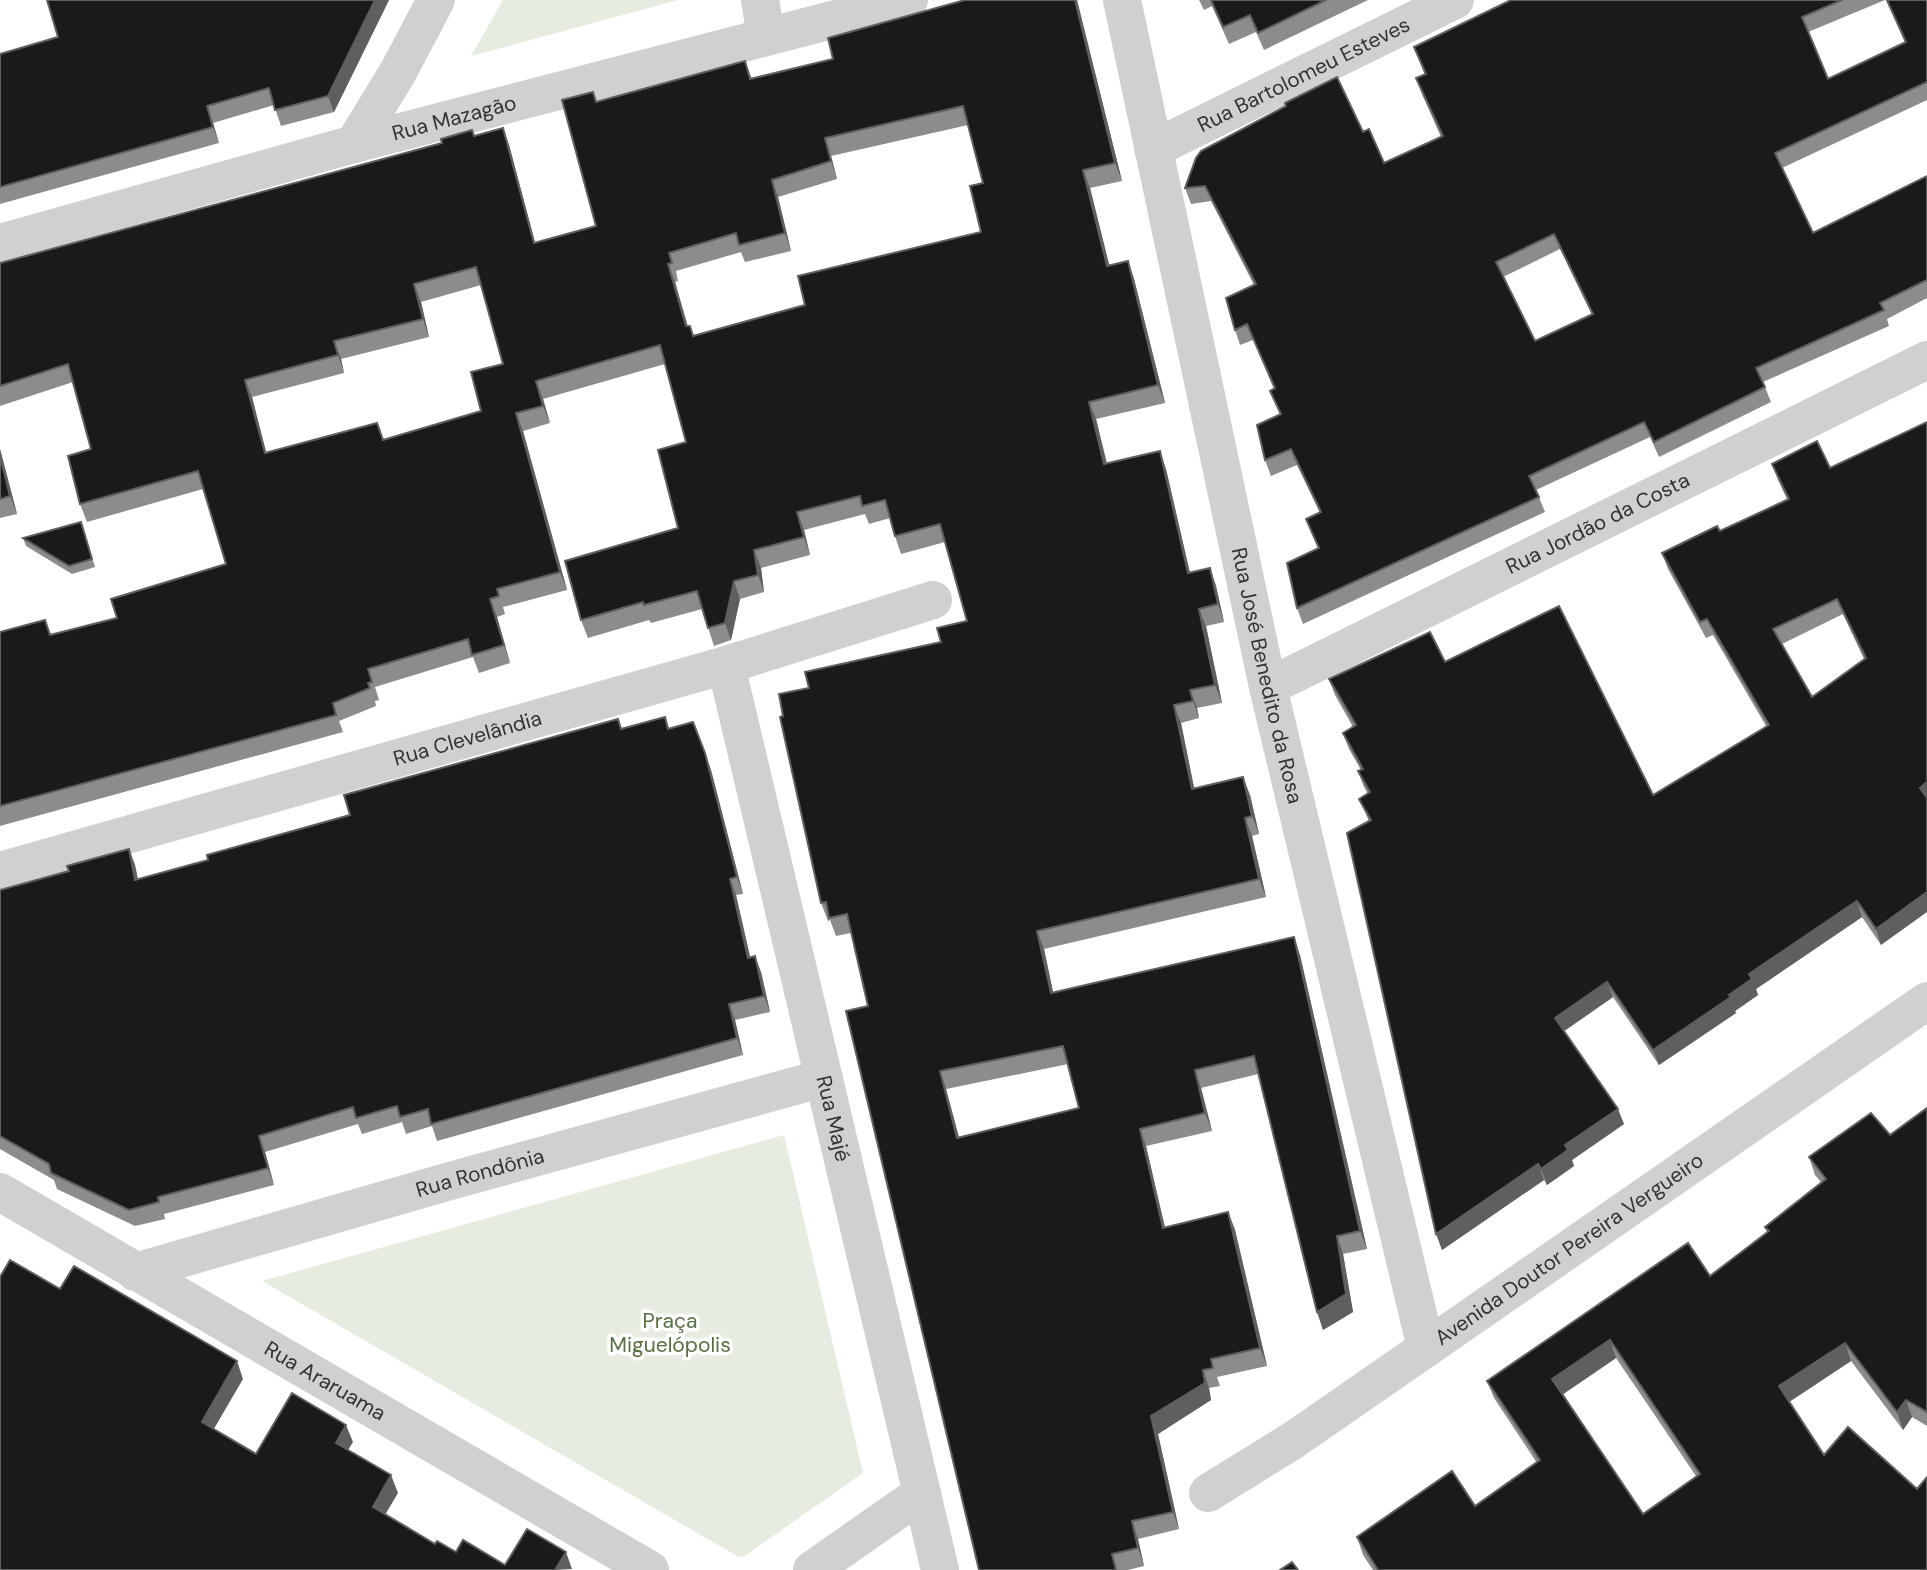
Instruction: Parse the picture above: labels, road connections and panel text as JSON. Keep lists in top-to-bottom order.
{
  "streets": {
    "street": [
      "Rua Bartolomeu Esteves",
      "Rua Mazagão",
      "Rua Jordão da Costa",
      "Rua José Benedito da Rosa",
      "Rua Clevelândia",
      "Rua Majé",
      "Rua Rondônia",
      "Avenida Doutor Pereira Vergueiro",
      "Rua Araruama"
    ]
  },
  "crossings": [
    ["Rua Bartolomeu Esteves", "Rua José Benedito da Rosa"],
    ["Rua Jordão da Costa", "Rua José Benedito da Rosa"],
    ["Rua José Benedito da Rosa", "Avenida Doutor Pereira Vergueiro"],
    ["Rua Clevelândia", "Rua Majé"],
    ["Rua Majé", "Rua Rondônia"],
    ["Rua Rondônia", "Rua Araruama"]
  ],
  "parks": ["Praça Miguelópolis"]
}
